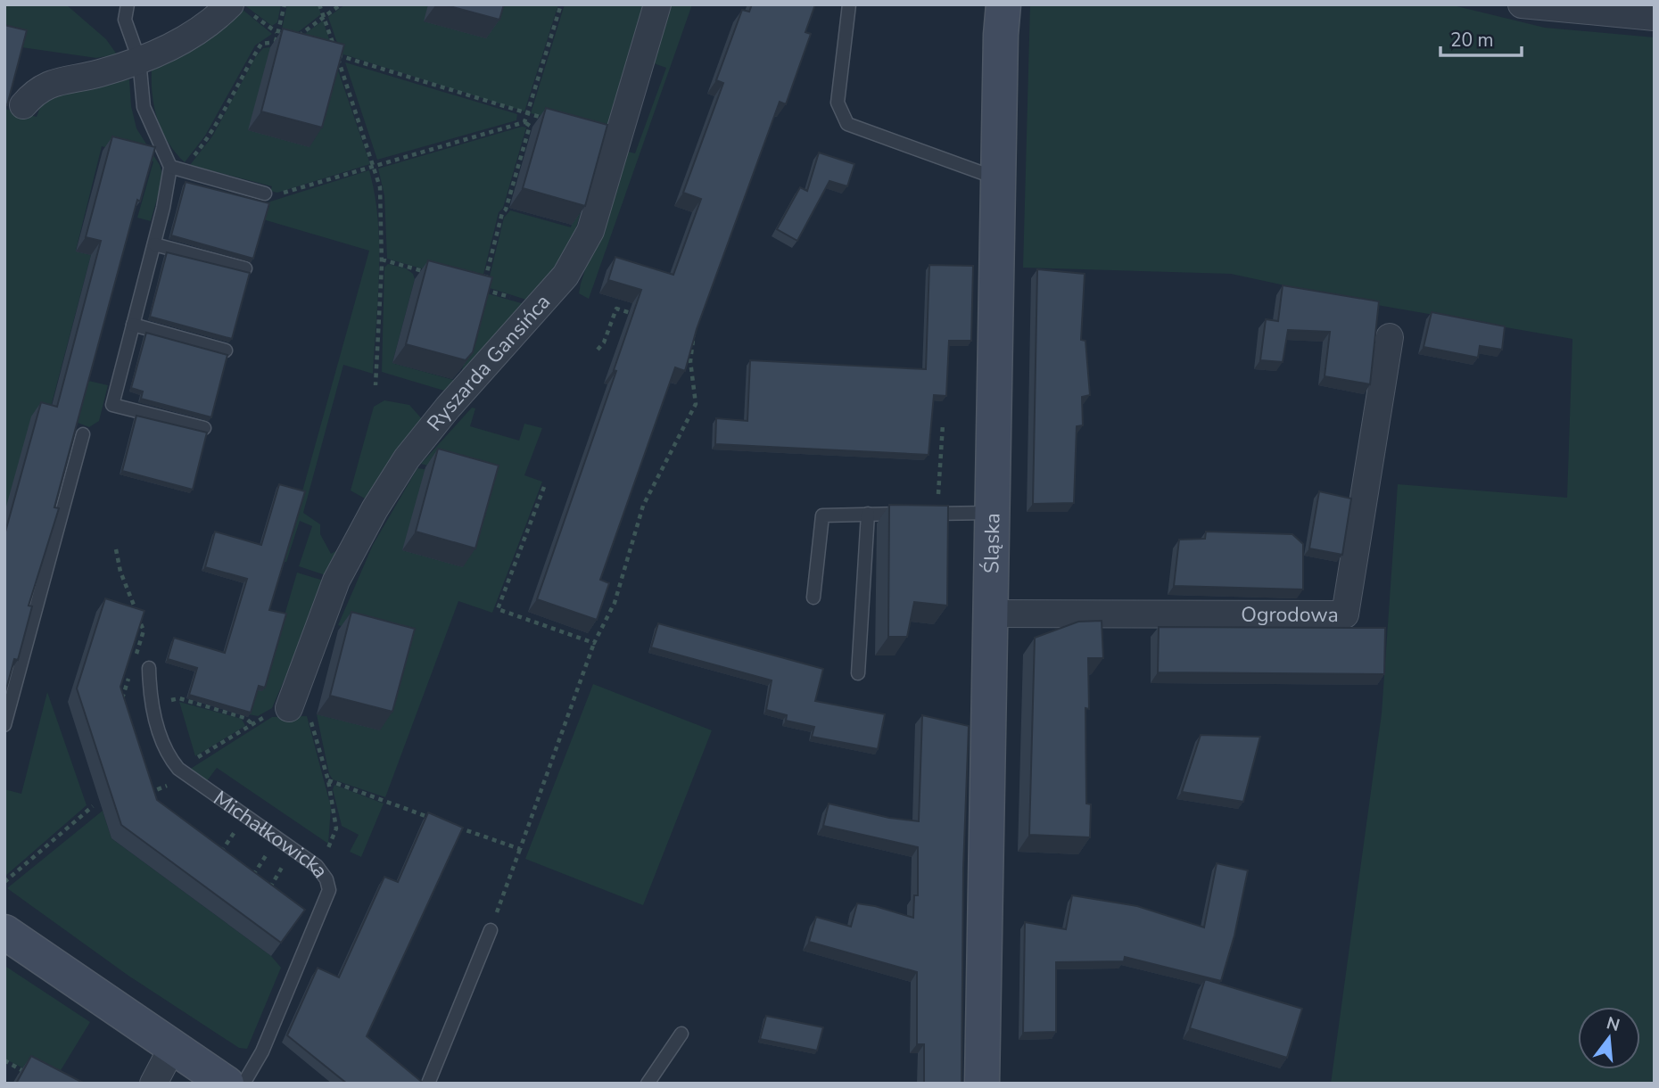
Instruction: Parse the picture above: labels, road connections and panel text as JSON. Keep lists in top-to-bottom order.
{
  "streets": {
    "main road": ["Śląska"],
    "street": ["Ryszarda Gansińca", "Ogrodowa"],
    "lane": ["Michałkowicka"]
  },
  "crossings": [
    ["Śląska", "Ogrodowa"]
  ],
  "scale_bar": "20 m",
  "north": "top"
}
